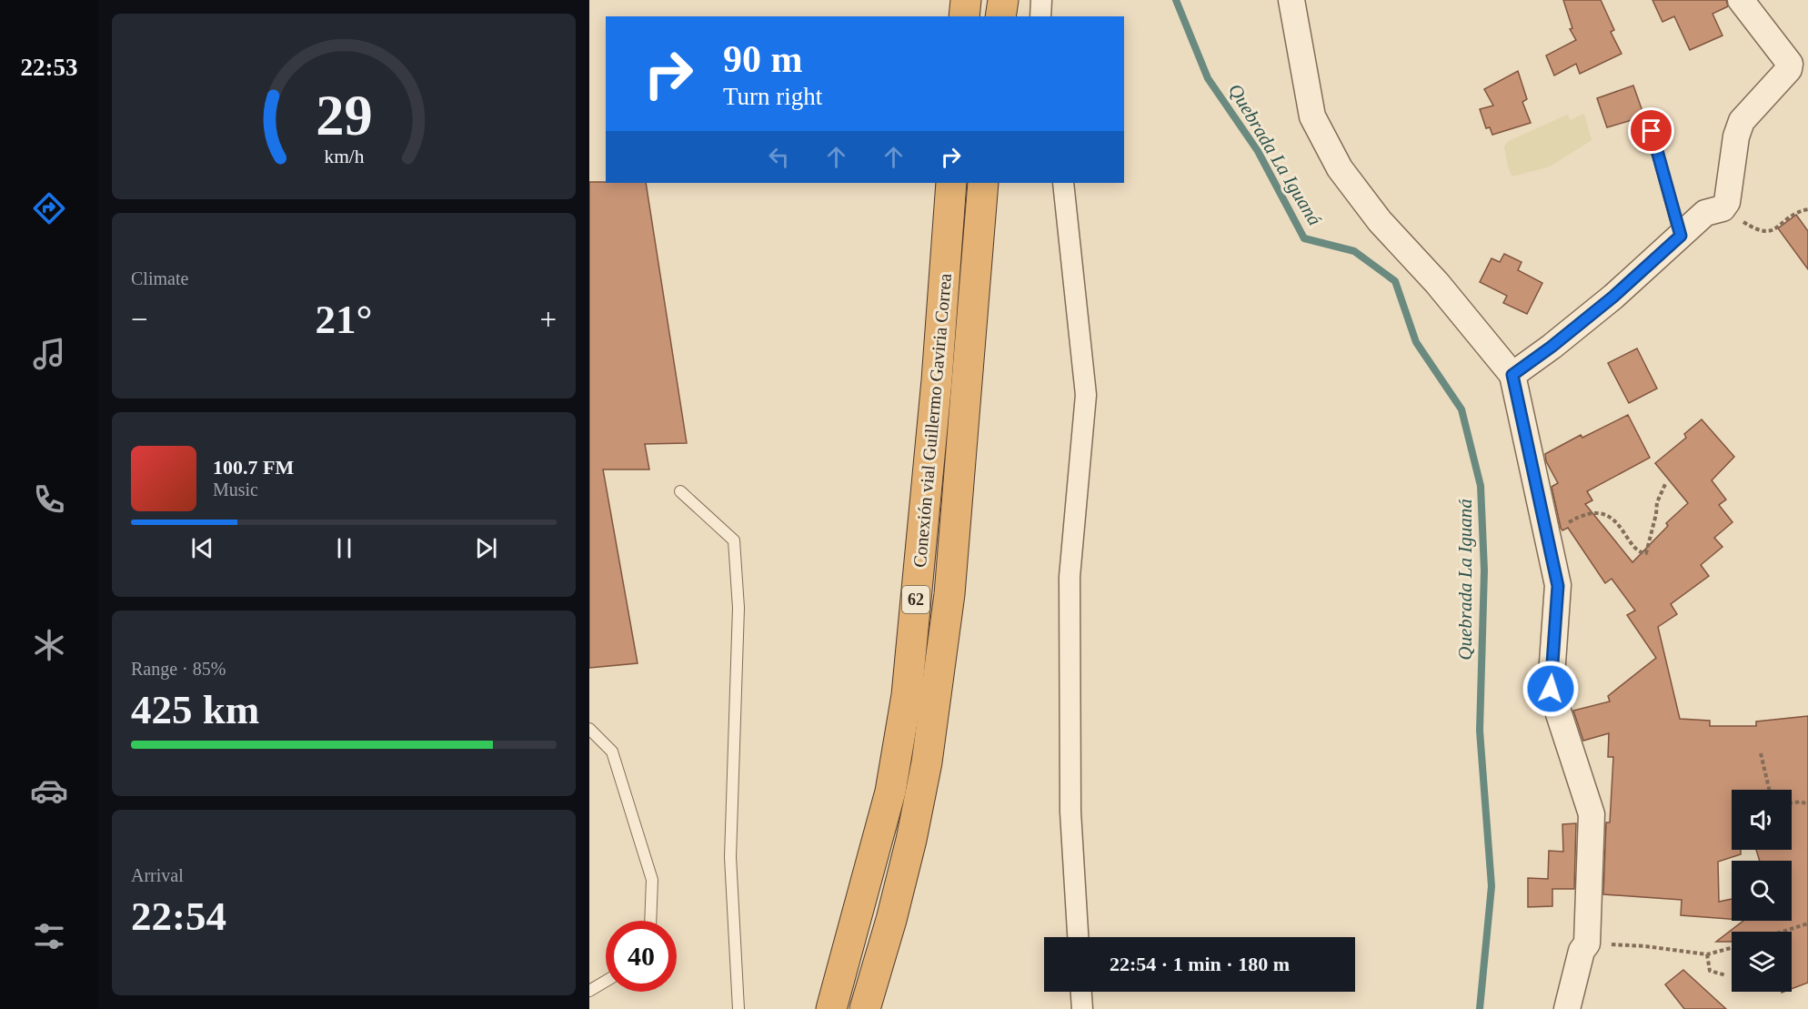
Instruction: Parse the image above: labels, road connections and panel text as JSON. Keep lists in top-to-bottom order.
{
  "streets": {
    "highway": ["Conexión vial Guillermo Gaviria Correa", "62"]
  },
  "water": ["Quebrada La Iguaná"],
  "page": {
    "tabs": "22:53",
    "turn": ["90 m", "Turn right"],
    "tile": [
      "Climate",
      ["Range · 85%", "425 km"],
      ["Arrival", "22:54"]
    ],
    "heat": ["−", "21°", "+"],
    "song": ["100.7 FM", "Music"],
    "limit": "40",
    "trip": "22:54 · 1 min · 180 m",
    "gauge": ["29", "km/h"]
  }
}
